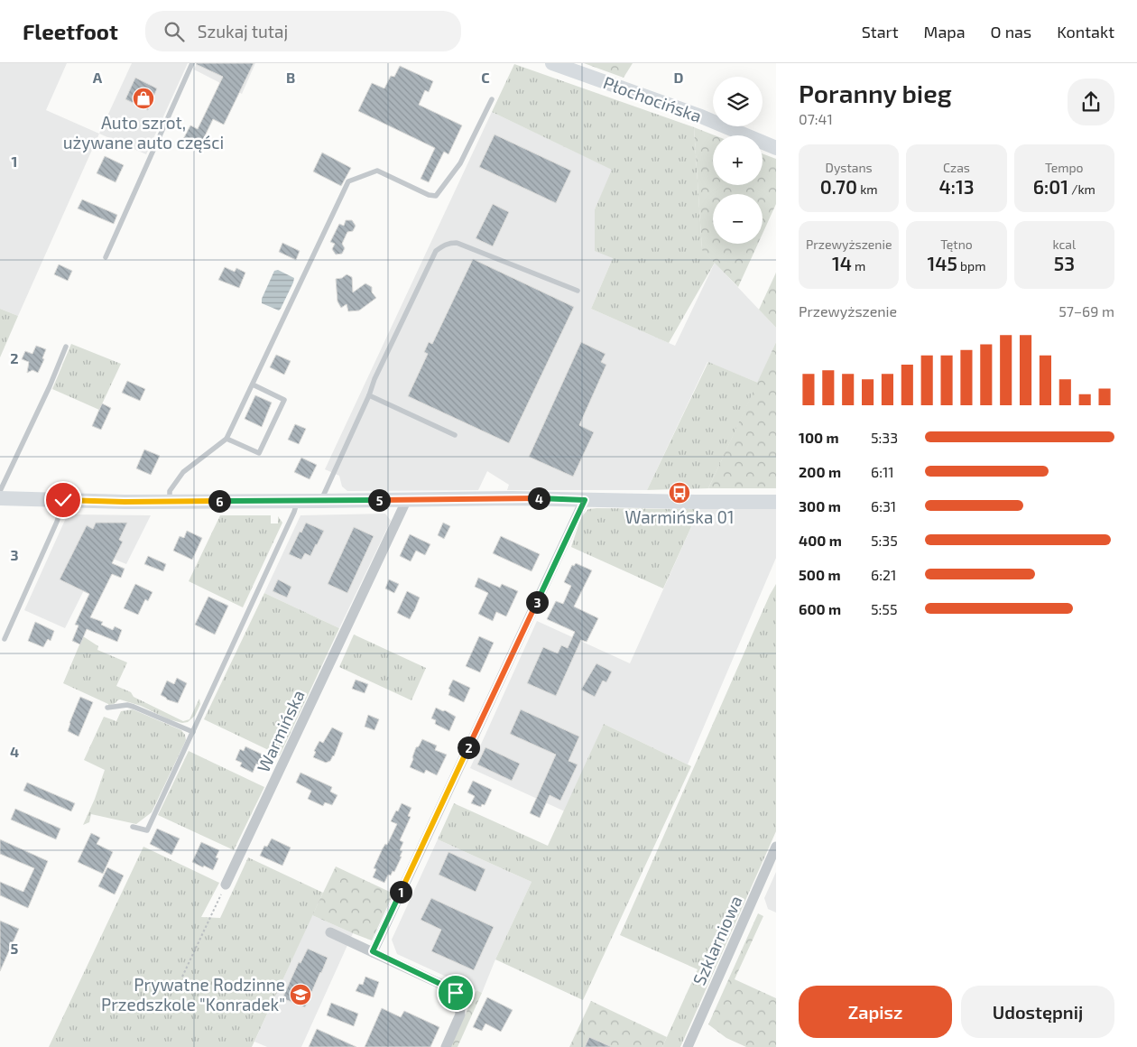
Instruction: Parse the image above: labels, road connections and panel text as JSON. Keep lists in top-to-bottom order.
{
  "streets": {
    "street": ["Płochocińska", "Warmińska", "Szklarniowa"]
  },
  "places": {
    "shop": ["Auto szrot, używane auto części"],
    "bus stop": ["Warmińska 01"],
    "school or university": ["Prywatne Rodzinne Przedszkole \"Konradek\""]
  },
  "page": {
    "header": "Fleetfoot",
    "search": "Szukaj tutaj",
    "nav": [
      "Start",
      "Mapa",
      "O nas",
      "Kontakt"
    ],
    "heading": ["Poranny bieg", "07:41"],
    "map_buttons": ["+", "−"],
    "stats": [
      ["Dystans", "0.70 km"],
      ["Czas", "4:13"],
      ["Tempo", "6:01 /km"],
      ["Przewyższenie", "14 m"],
      ["Tętno", "145 bpm"],
      ["kcal", "53"]
    ],
    "chart": ["Przewyższenie", "57–69 m"],
    "list": [
      {
        "name": "100 m",
        "note": "5:33"
      },
      {
        "name": "200 m",
        "note": "6:11"
      },
      {
        "name": "300 m",
        "note": "6:31"
      },
      {
        "name": "400 m",
        "note": "5:35"
      },
      {
        "name": "500 m",
        "note": "6:21"
      },
      {
        "name": "600 m",
        "note": "5:55"
      }
    ],
    "pins": [
      "4",
      "5",
      "6",
      "3",
      "2",
      "1"
    ],
    "buttons": ["Zapisz", "Udostępnij"]
  },
  "grid": {
    "columns": [
      "A",
      "B",
      "C",
      "D"
    ],
    "rows": [
      "1",
      "2",
      "3",
      "4",
      "5"
    ]
  }
}
